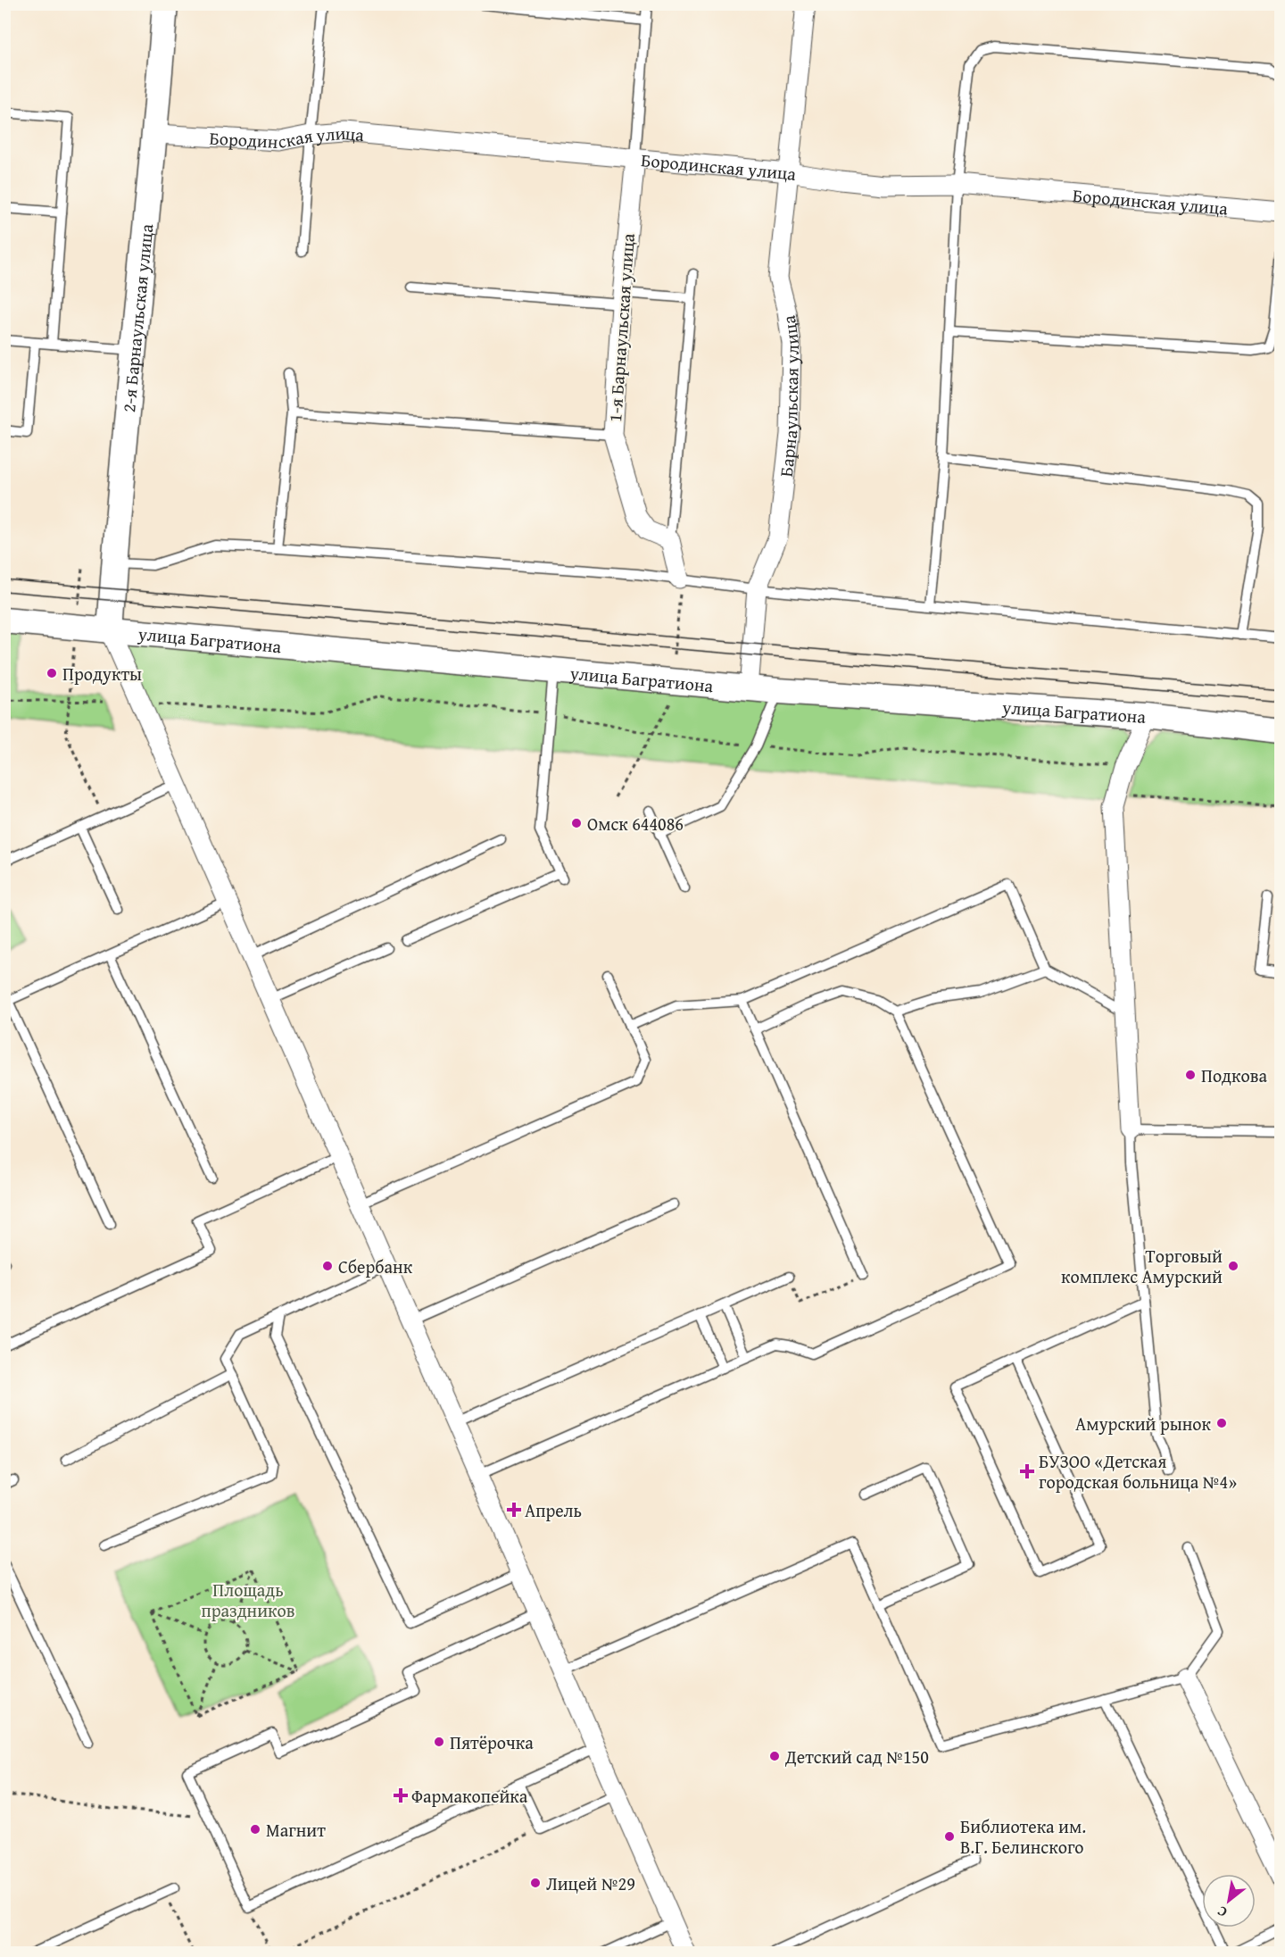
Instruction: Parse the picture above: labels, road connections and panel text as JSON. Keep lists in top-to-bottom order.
{
  "streets": {
    "street": [
      "Бородинская улица",
      "2-я Барнаульская улица",
      "1-я Барнаульская улица",
      "Барнаульская улица",
      "улица Багратиона"
    ]
  },
  "crossings": [
    ["Бородинская улица", "2-я Барнаульская улица"],
    ["Бородинская улица", "1-я Барнаульская улица"],
    ["Бородинская улица", "Барнаульская улица"],
    ["2-я Барнаульская улица", "улица Багратиона"],
    ["Барнаульская улица", "улица Багратиона"]
  ],
  "parks": ["Площадь праздников"],
  "places": {
    "other": [
      "Продукты",
      "Омск 644086",
      "Подкова",
      "Сбербанк",
      "Торговый комплекс Амурский",
      "Амурский рынок",
      "Пятёрочка",
      "Детский сад №150",
      "Магнит",
      "Библиотека им. В.Г. Белинского",
      "Лицей №29"
    ],
    "health": ["БУЗОО «Детская городская больница №4»", "Апрель", "Фармакопейка"]
  },
  "north": "bottom left"
}
